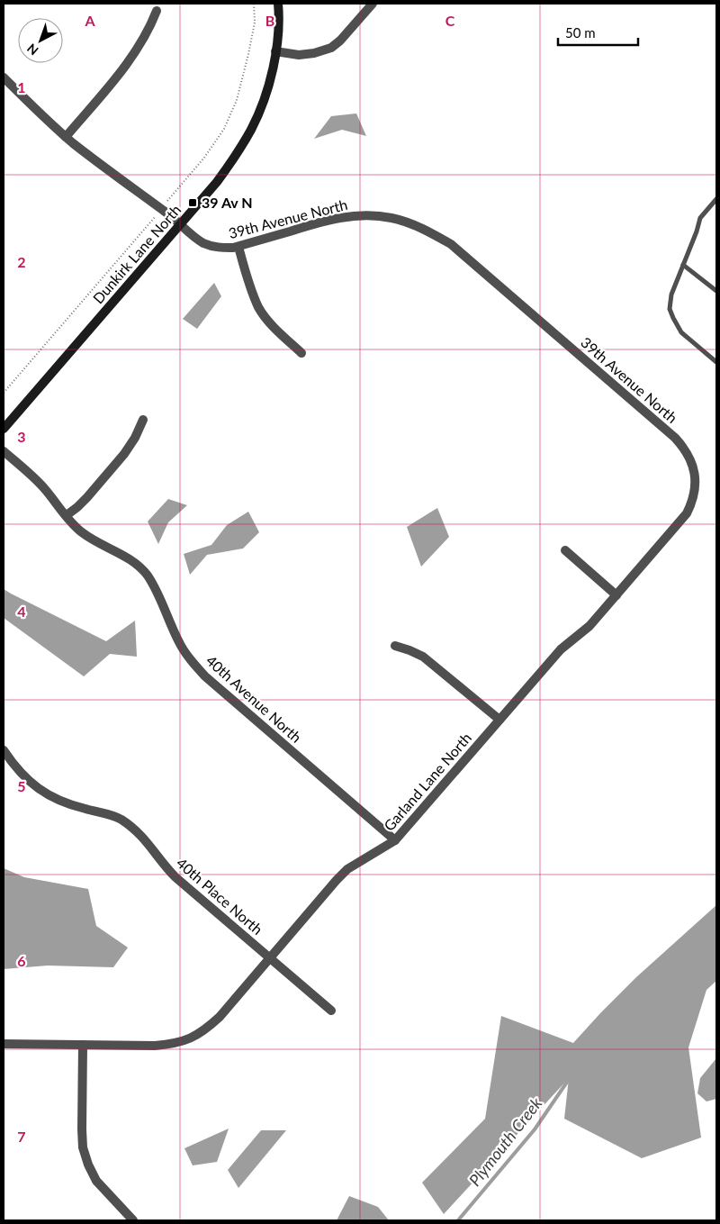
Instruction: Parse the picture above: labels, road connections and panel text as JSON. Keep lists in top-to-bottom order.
{
  "streets": {
    "street": [
      "39th Avenue North",
      "Dunkirk Lane North",
      "40th Avenue North",
      "Garland Lane North",
      "40th Place North"
    ]
  },
  "crossings": [
    ["39th Avenue North", "Dunkirk Lane North"],
    ["39th Avenue North", "Garland Lane North"],
    ["40th Avenue North", "Garland Lane North"],
    ["Garland Lane North", "40th Place North"]
  ],
  "water": ["Plymouth Creek"],
  "places": {
    "transit": ["39 Av N"]
  },
  "scale_bar": "50 m",
  "north": "bottom left",
  "grid": {
    "columns": ["A", "B", "C"],
    "rows": [
      "1",
      "2",
      "3",
      "4",
      "5",
      "6",
      "7"
    ]
  }
}
